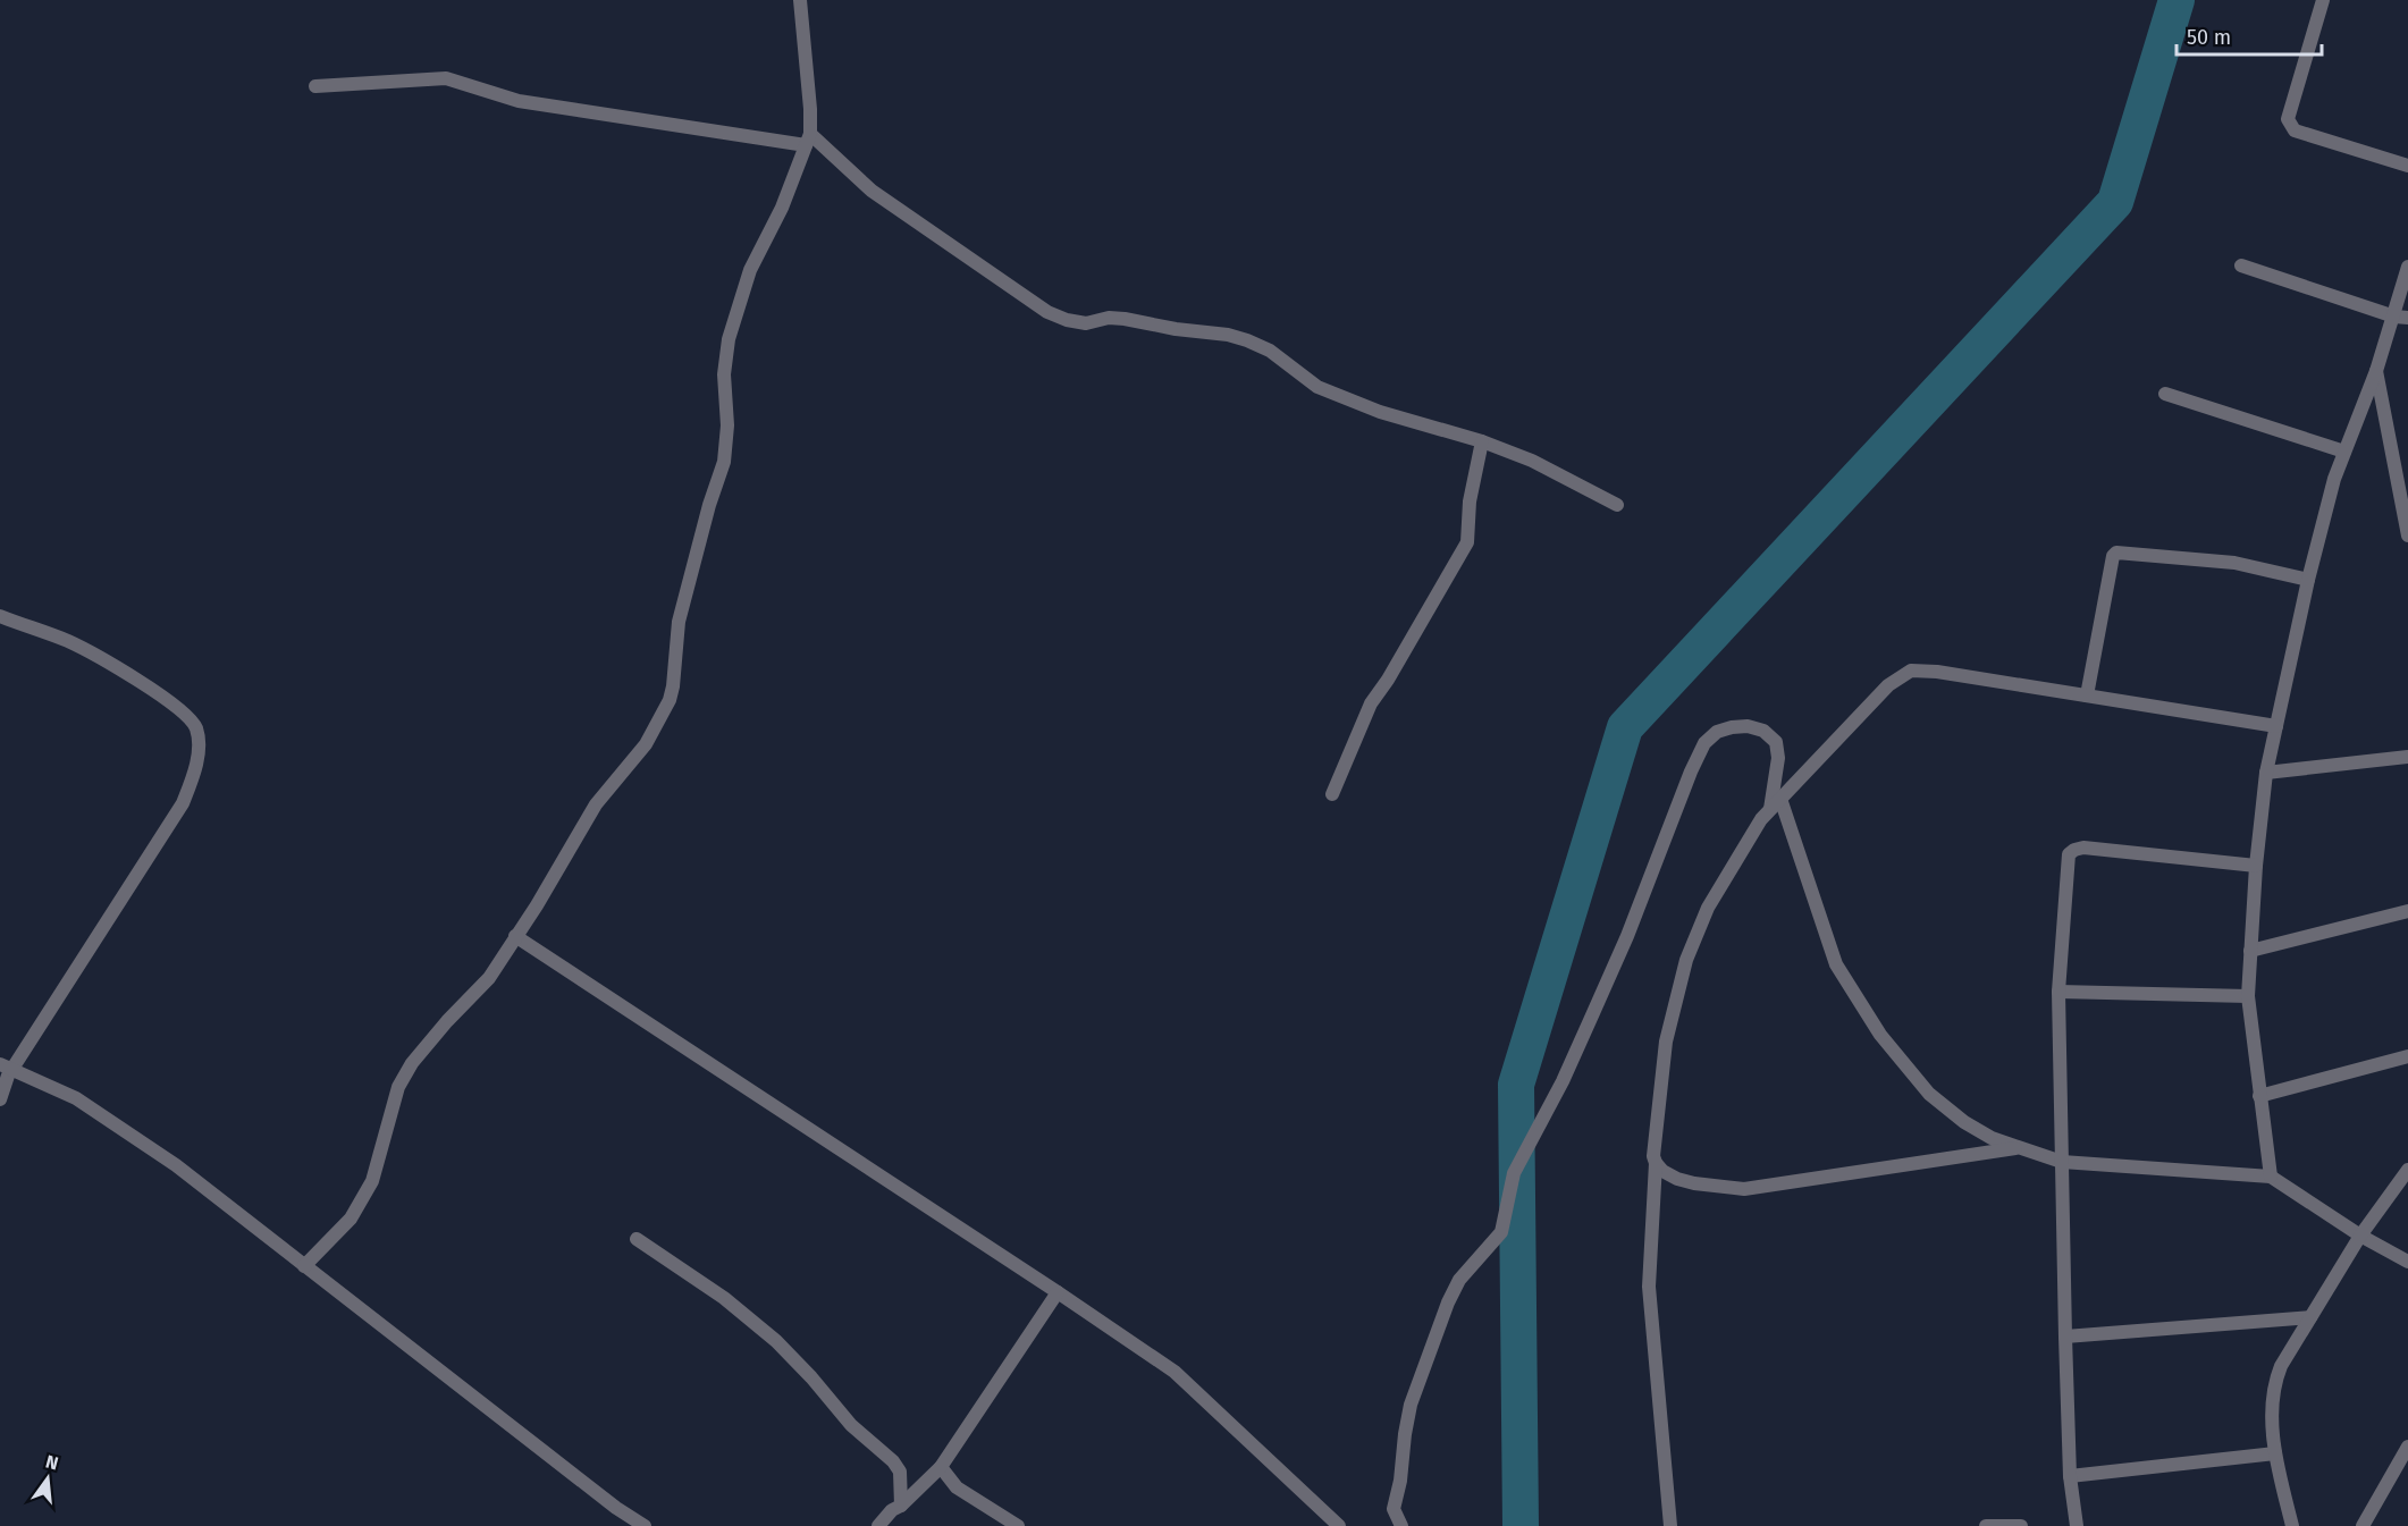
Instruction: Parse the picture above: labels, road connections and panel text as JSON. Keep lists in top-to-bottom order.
{
  "scale_bar": "50 m",
  "north": "top"
}
